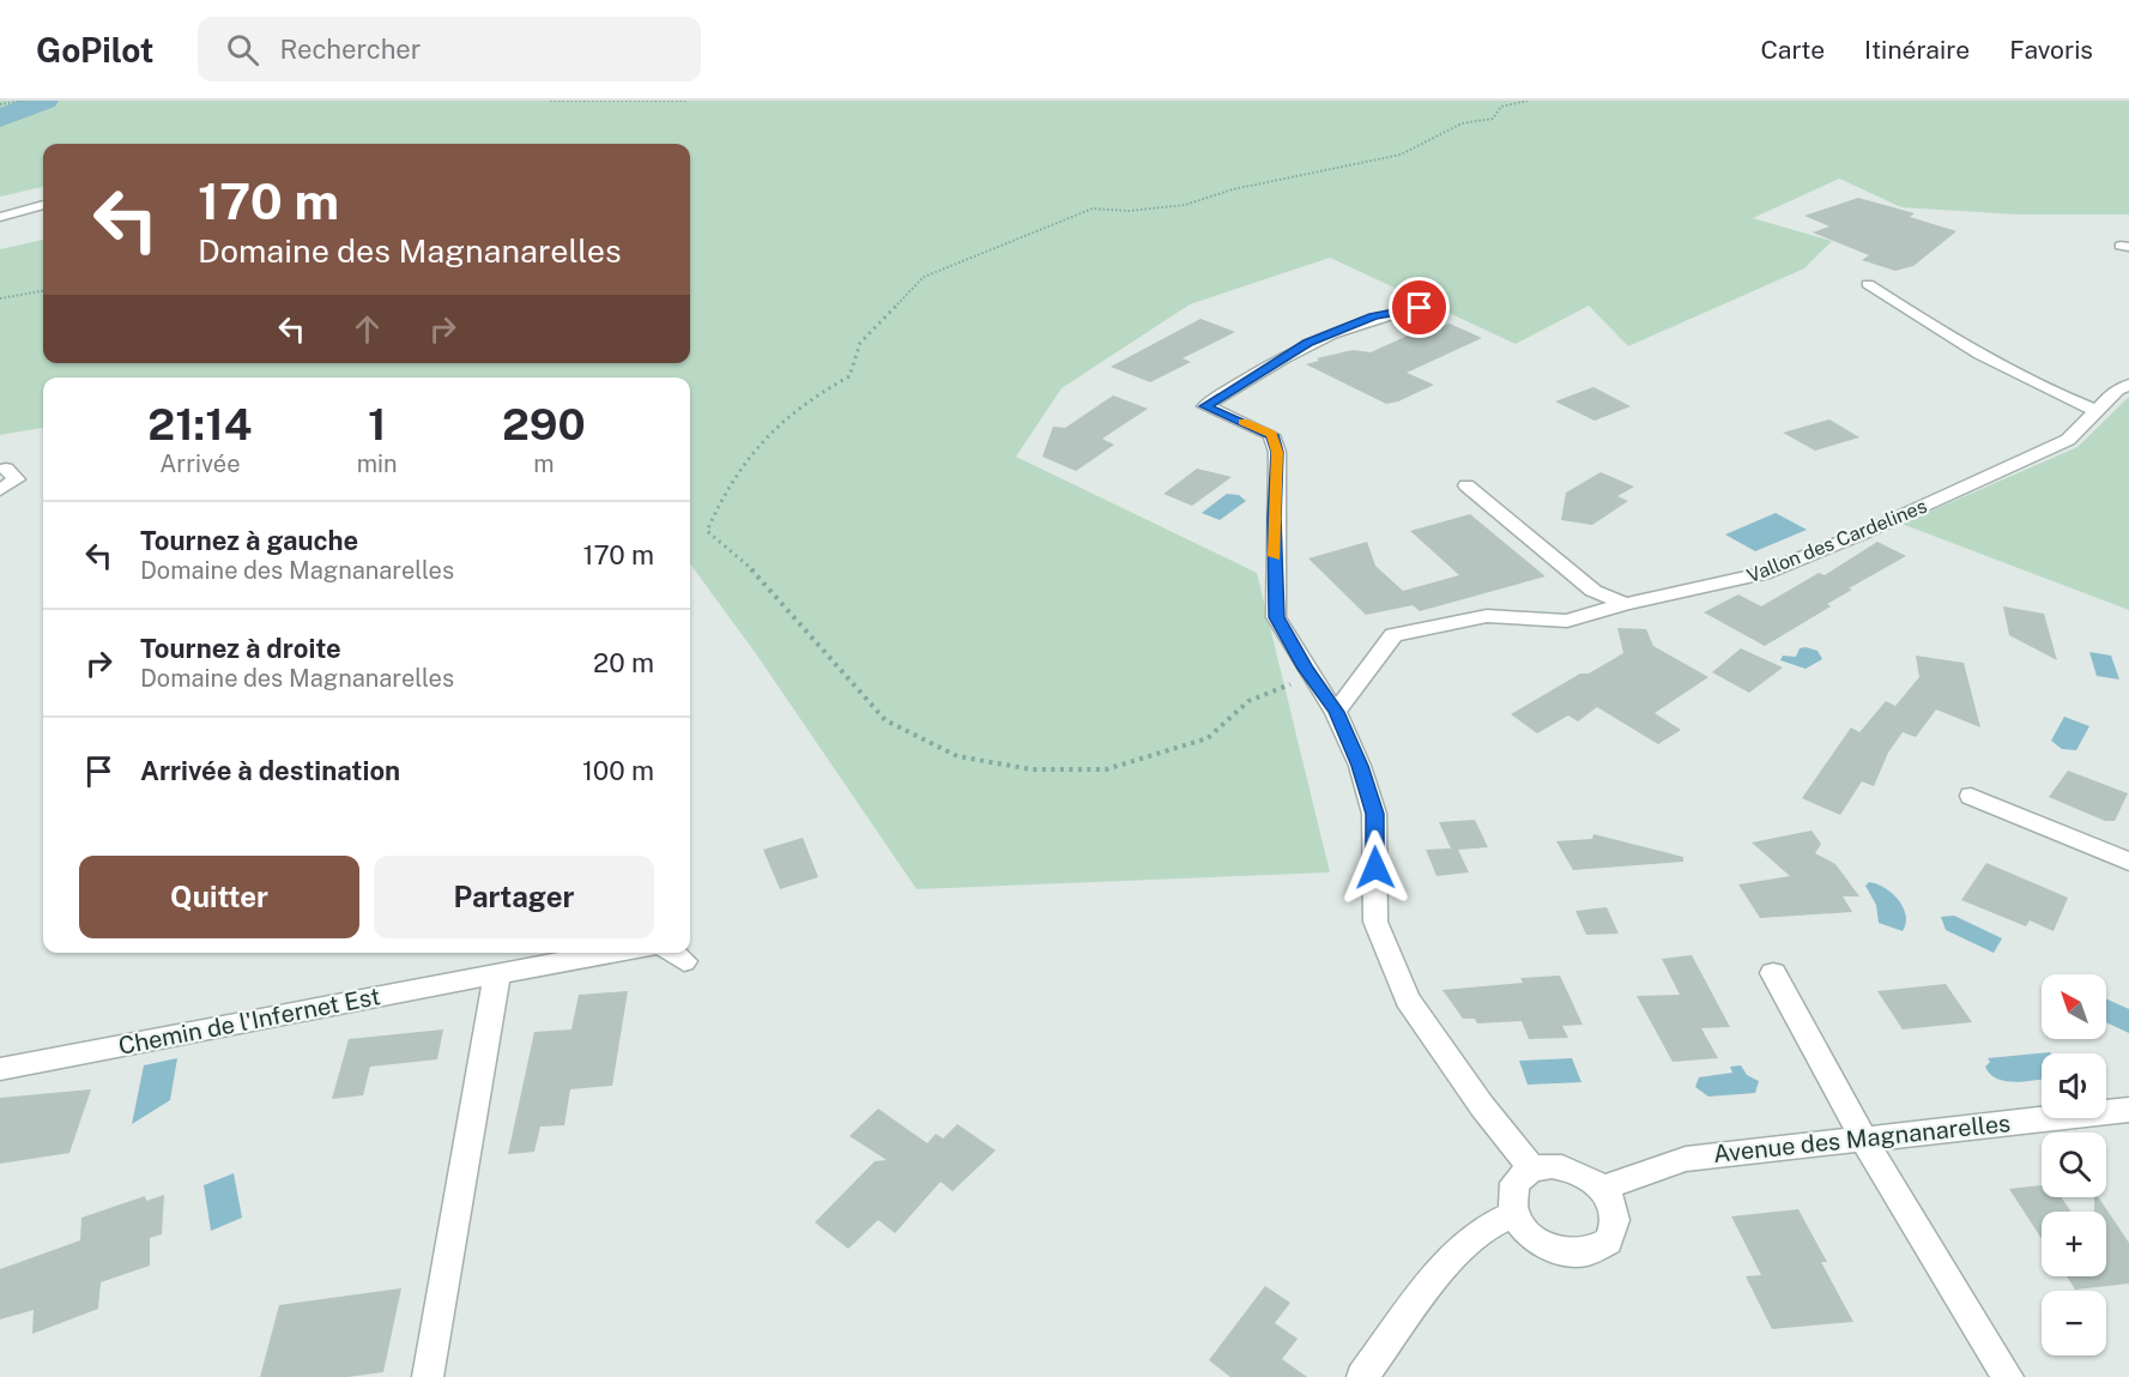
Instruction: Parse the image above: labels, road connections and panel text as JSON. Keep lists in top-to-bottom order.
{
  "streets": {
    "street": ["Vallon des Cardelines", "Chemin de l'Infernet Est", "Avenue des Magnanarelles"]
  },
  "north": "top left",
  "page": {
    "header": "GoPilot",
    "search": "Rechercher",
    "nav": ["Carte", "Itinéraire", "Favoris"],
    "turn": ["170 m", "Domaine des Magnanarelles"],
    "eta": [
      "21:14",
      "Arrivée",
      "1",
      "min",
      "290",
      "m"
    ],
    "list": [
      {
        "name": "Tournez à gauche",
        "note": "Domaine des Magnanarelles",
        "value": "170 m"
      },
      {
        "name": "Tournez à droite",
        "note": "Domaine des Magnanarelles",
        "value": "20 m"
      },
      {
        "name": "Arrivée à destination",
        "value": "100 m"
      }
    ],
    "buttons": ["Quitter", "Partager"],
    "map_buttons": ["+", "−"]
  }
}
